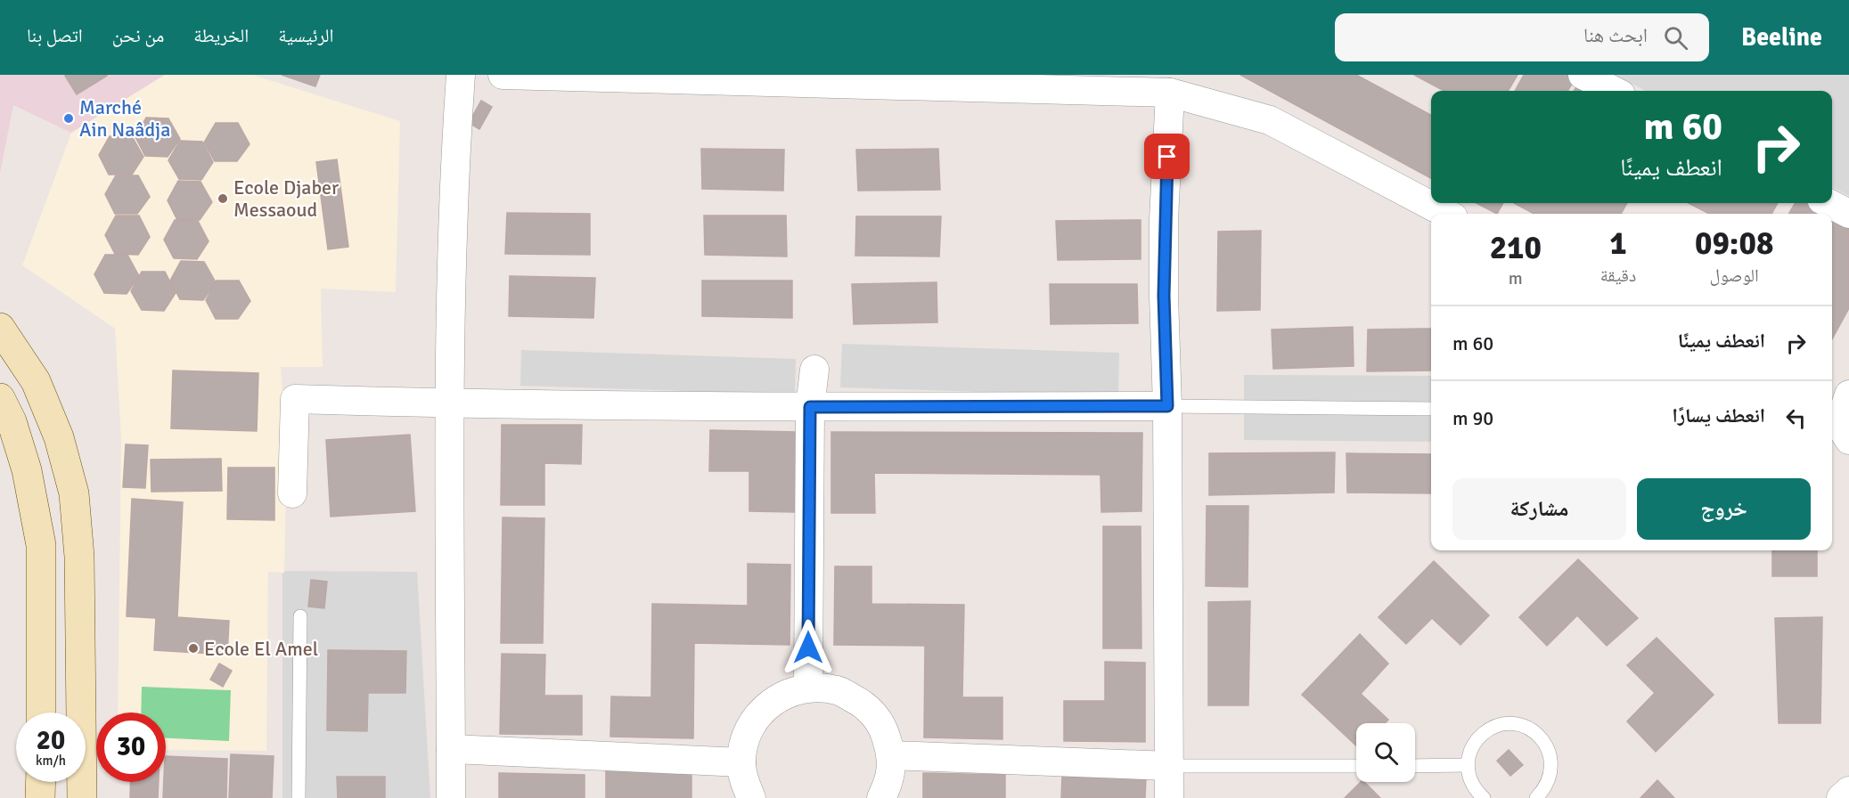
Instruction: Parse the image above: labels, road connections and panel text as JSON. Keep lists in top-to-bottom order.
{
  "places": ["Marché Ain Naâdja", "Ecole Djaber Messaoud", "Ecole El Amel"],
  "page": {
    "header": "Beeline",
    "search": "ابحث هنا",
    "nav": [
      "الرئيسية",
      "الخريطة",
      "من نحن",
      "اتصل بنا"
    ],
    "turn": ["60 m", "انعطف يمينًا"],
    "eta": [
      "09:08",
      "الوصول",
      "1",
      "دقيقة",
      "210",
      "m"
    ],
    "list": [
      {
        "name": "انعطف يمينًا",
        "value": "60 m"
      },
      {
        "name": "انعطف يسارًا",
        "value": "90 m"
      }
    ],
    "buttons": ["خروج", "مشاركة"],
    "speed": "20 km/h",
    "limit": "30"
  }
}
